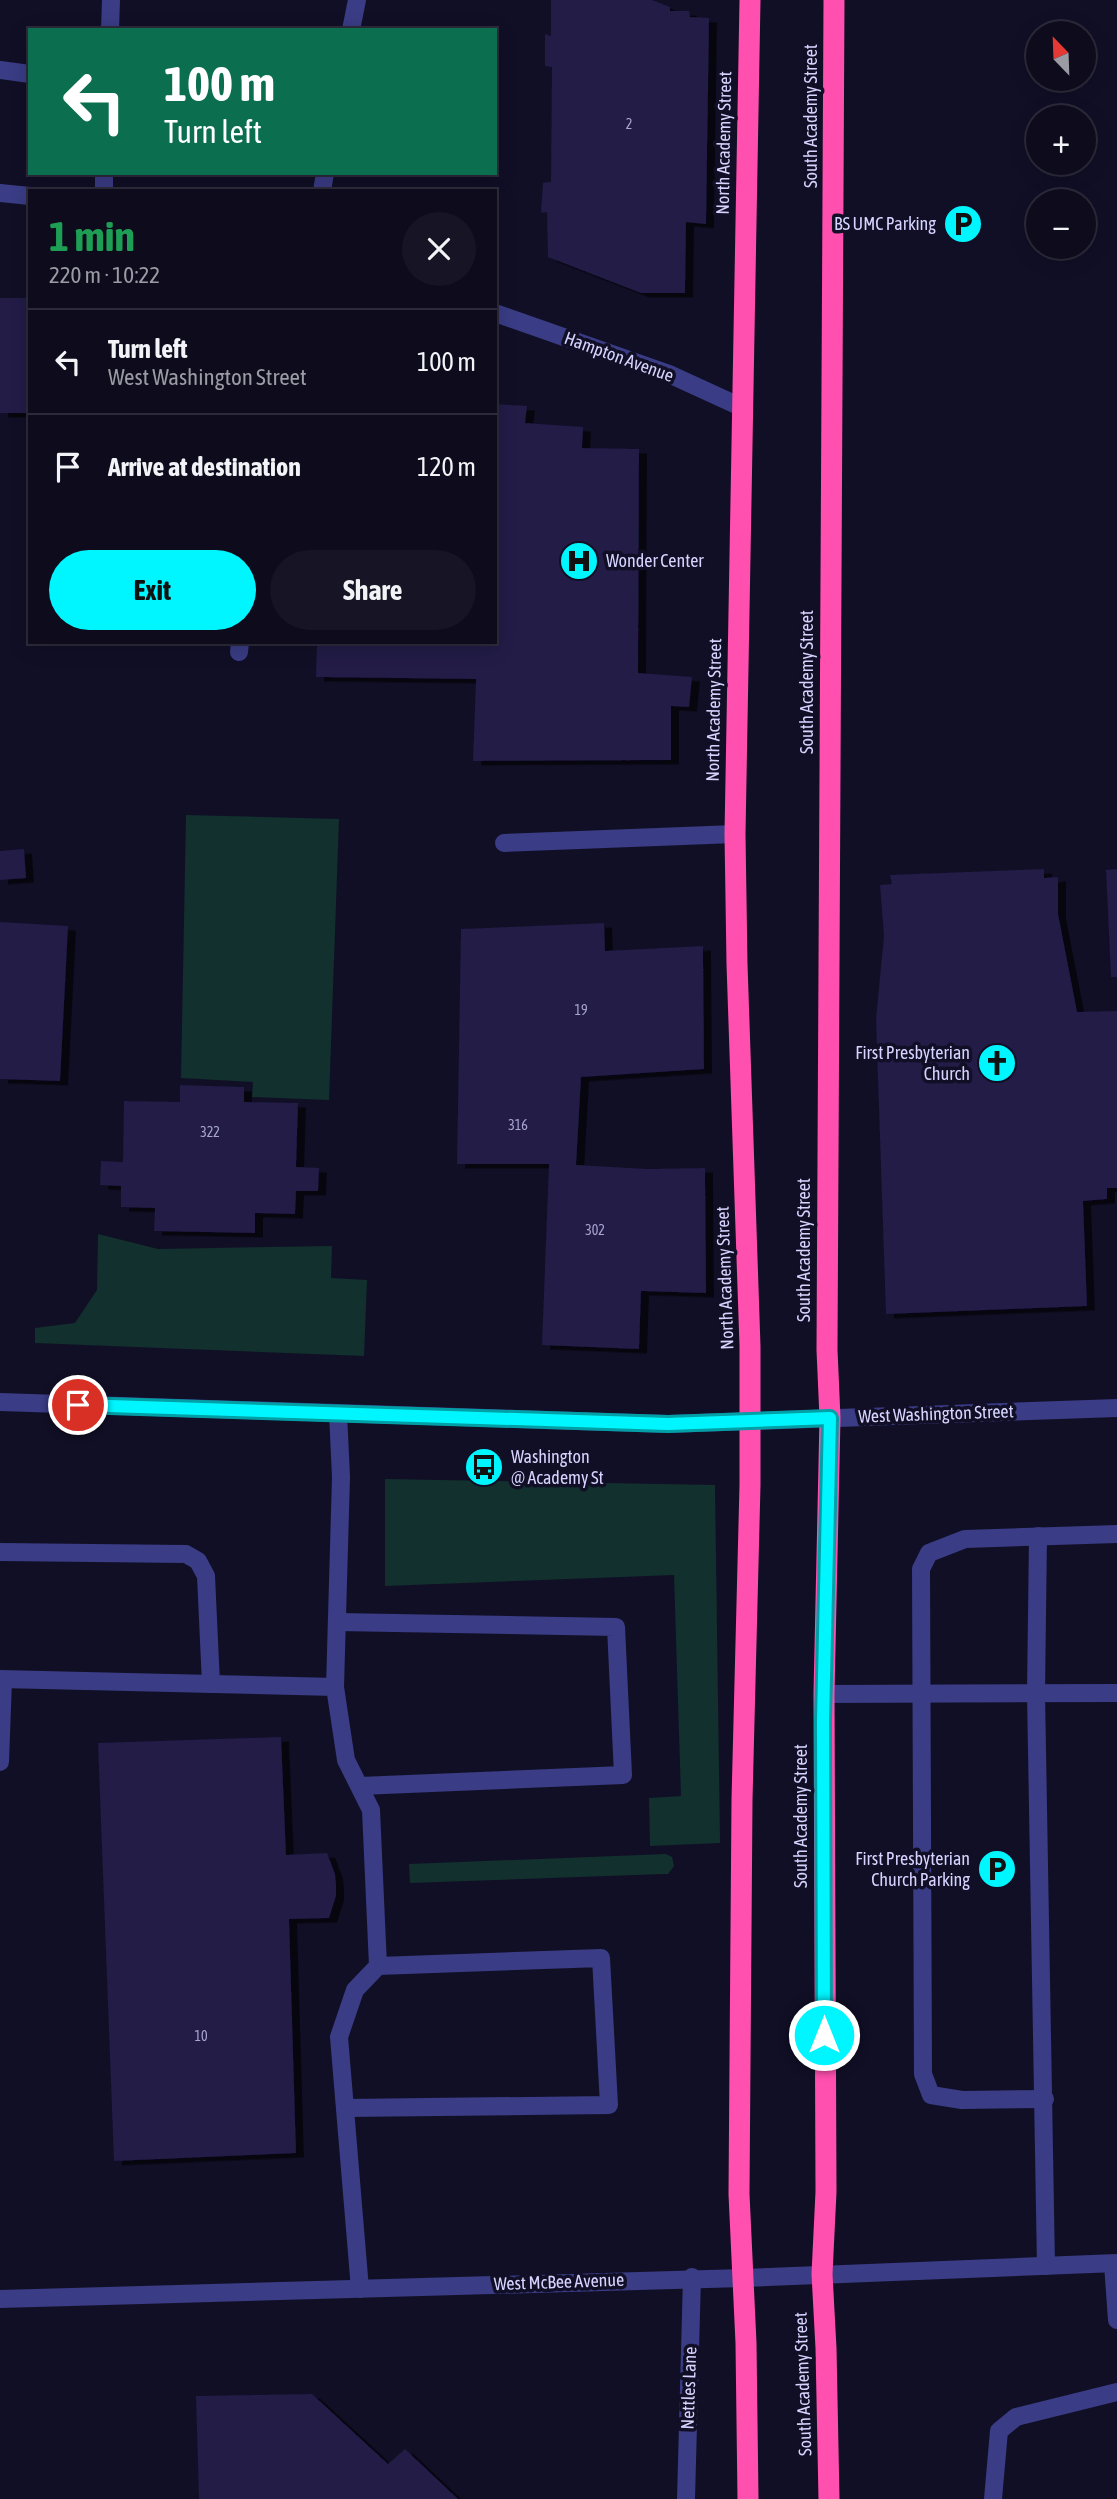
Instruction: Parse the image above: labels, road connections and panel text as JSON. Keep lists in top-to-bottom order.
{
  "streets": {
    "highway": ["South Academy Street", "North Academy Street"],
    "street": [
      "Hampton Avenue",
      "West Washington Street",
      "West McBee Avenue",
      "Nettles Lane"
    ]
  },
  "crossings": [
    ["South Academy Street", "West Washington Street"],
    ["South Academy Street", "West McBee Avenue"],
    ["North Academy Street", "Hampton Avenue"],
    ["North Academy Street", "West Washington Street"],
    ["West McBee Avenue", "Nettles Lane"]
  ],
  "places": {
    "parking": ["BS UMC Parking", "First Presbyterian Church Parking"],
    "hospital": ["Wonder Center"],
    "church": ["First Presbyterian Church"],
    "bus stop": ["Washington @ Academy St"]
  },
  "house_numbers": [
    "2",
    "19",
    "316",
    "322",
    "302",
    "10"
  ],
  "north": "top left",
  "page": {
    "map_buttons": ["+", "−"],
    "turn": ["100 m", "Turn left"],
    "heading": ["1 min", "220 m · 10:22"],
    "list": [
      {
        "name": "Turn left",
        "note": "West Washington Street",
        "value": "100 m"
      },
      {
        "name": "Arrive at destination",
        "value": "120 m"
      }
    ],
    "buttons": ["Exit", "Share"]
  }
}
